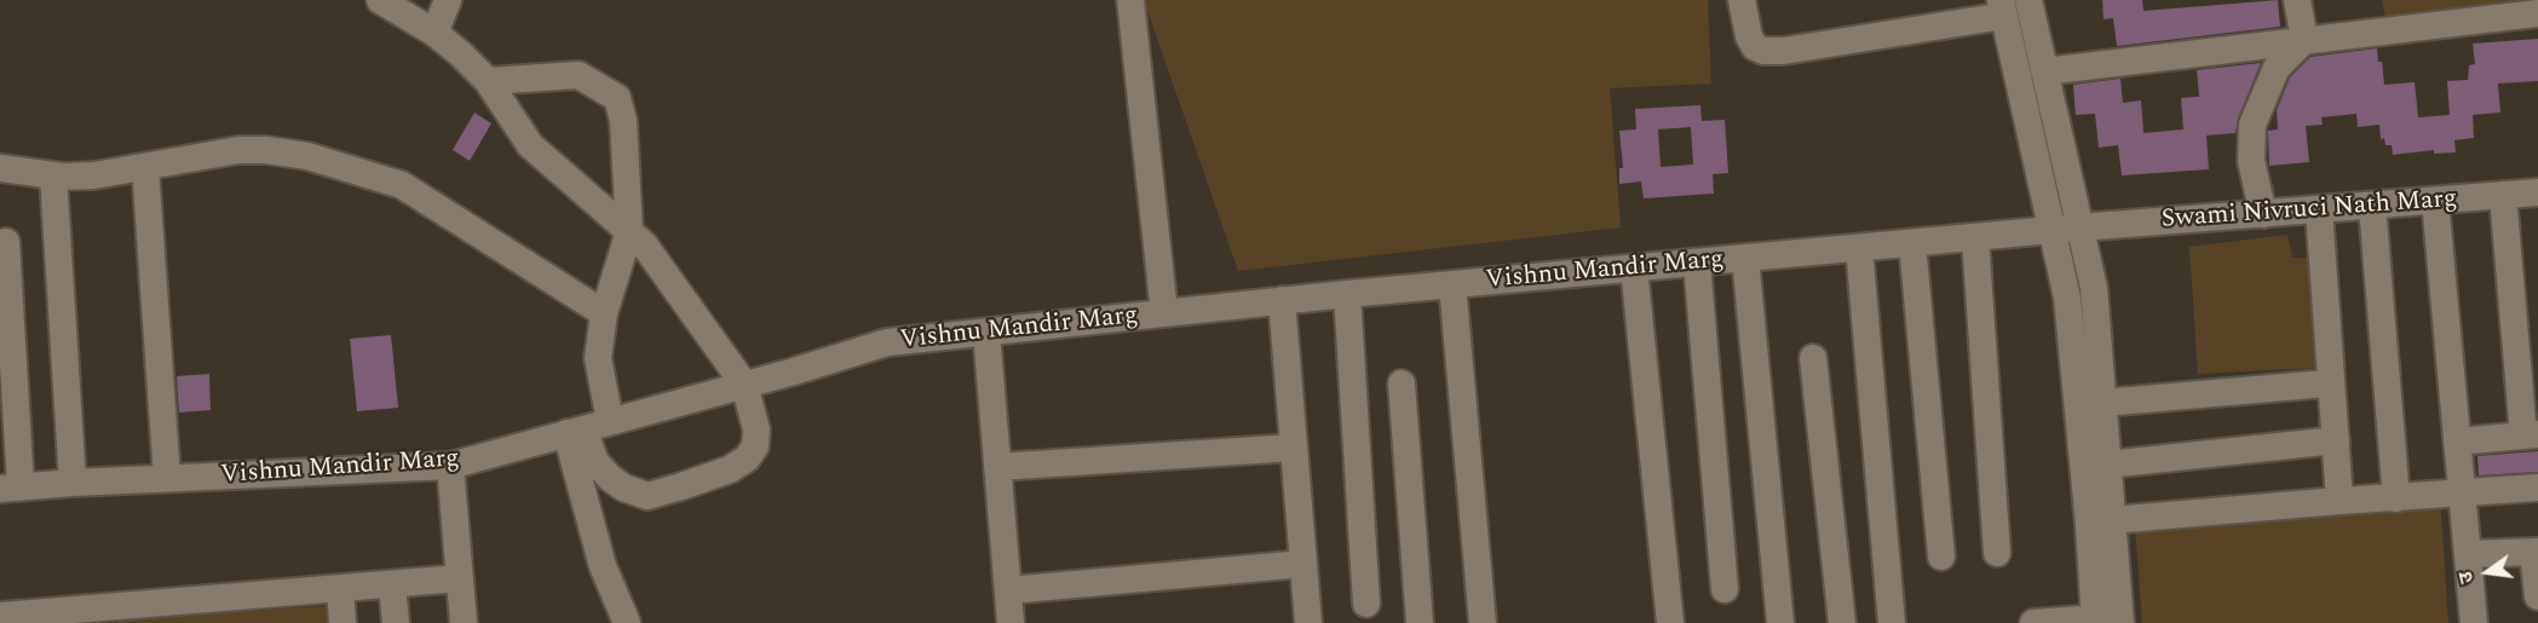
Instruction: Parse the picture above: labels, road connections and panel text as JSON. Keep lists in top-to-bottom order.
{
  "streets": {
    "street": ["Swami Nivruci Nath Marg", "Vishnu Mandir Marg"]
  },
  "crossings": [
    ["Swami Nivruci Nath Marg", "Vishnu Mandir Marg"]
  ],
  "north": "left"
}
